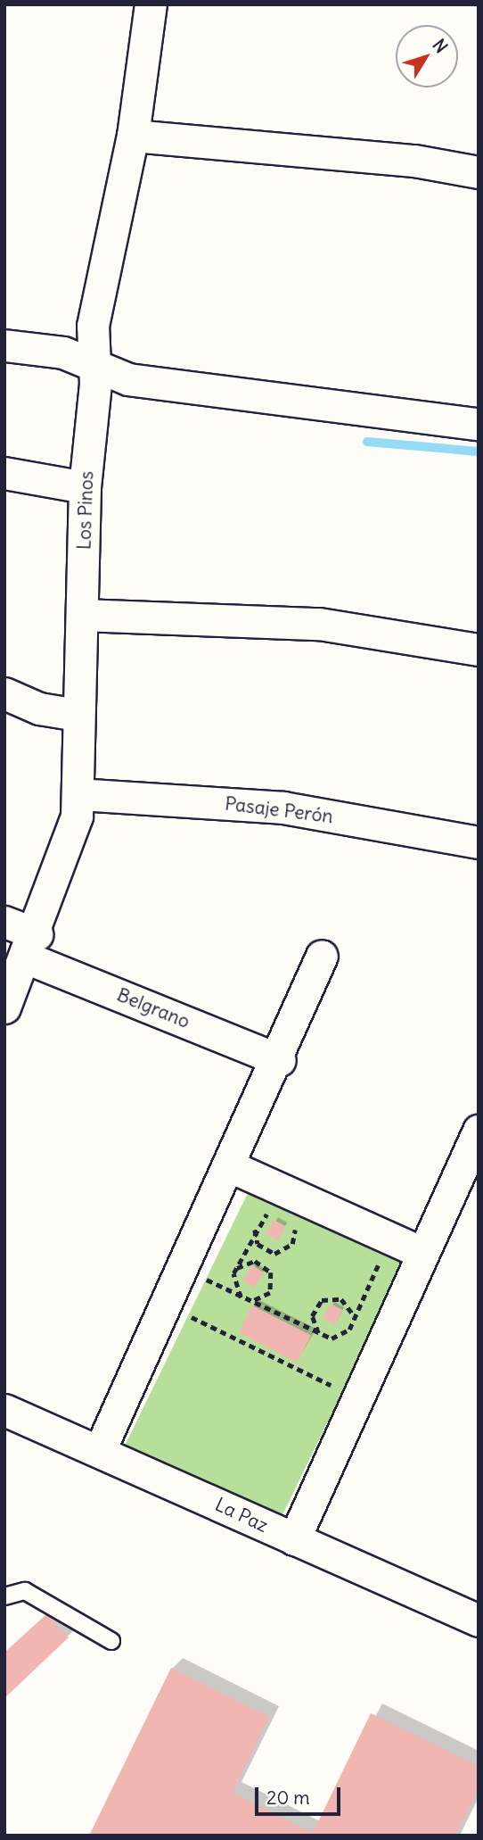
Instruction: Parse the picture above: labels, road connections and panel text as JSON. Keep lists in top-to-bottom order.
{
  "streets": {
    "street": [
      "Los Pinos",
      "Pasaje Perón",
      "Belgrano",
      "La Paz"
    ]
  },
  "crossings": [
    ["Los Pinos", "Pasaje Perón"],
    ["Los Pinos", "Belgrano"]
  ],
  "scale_bar": "20 m",
  "north": "top right"
}
